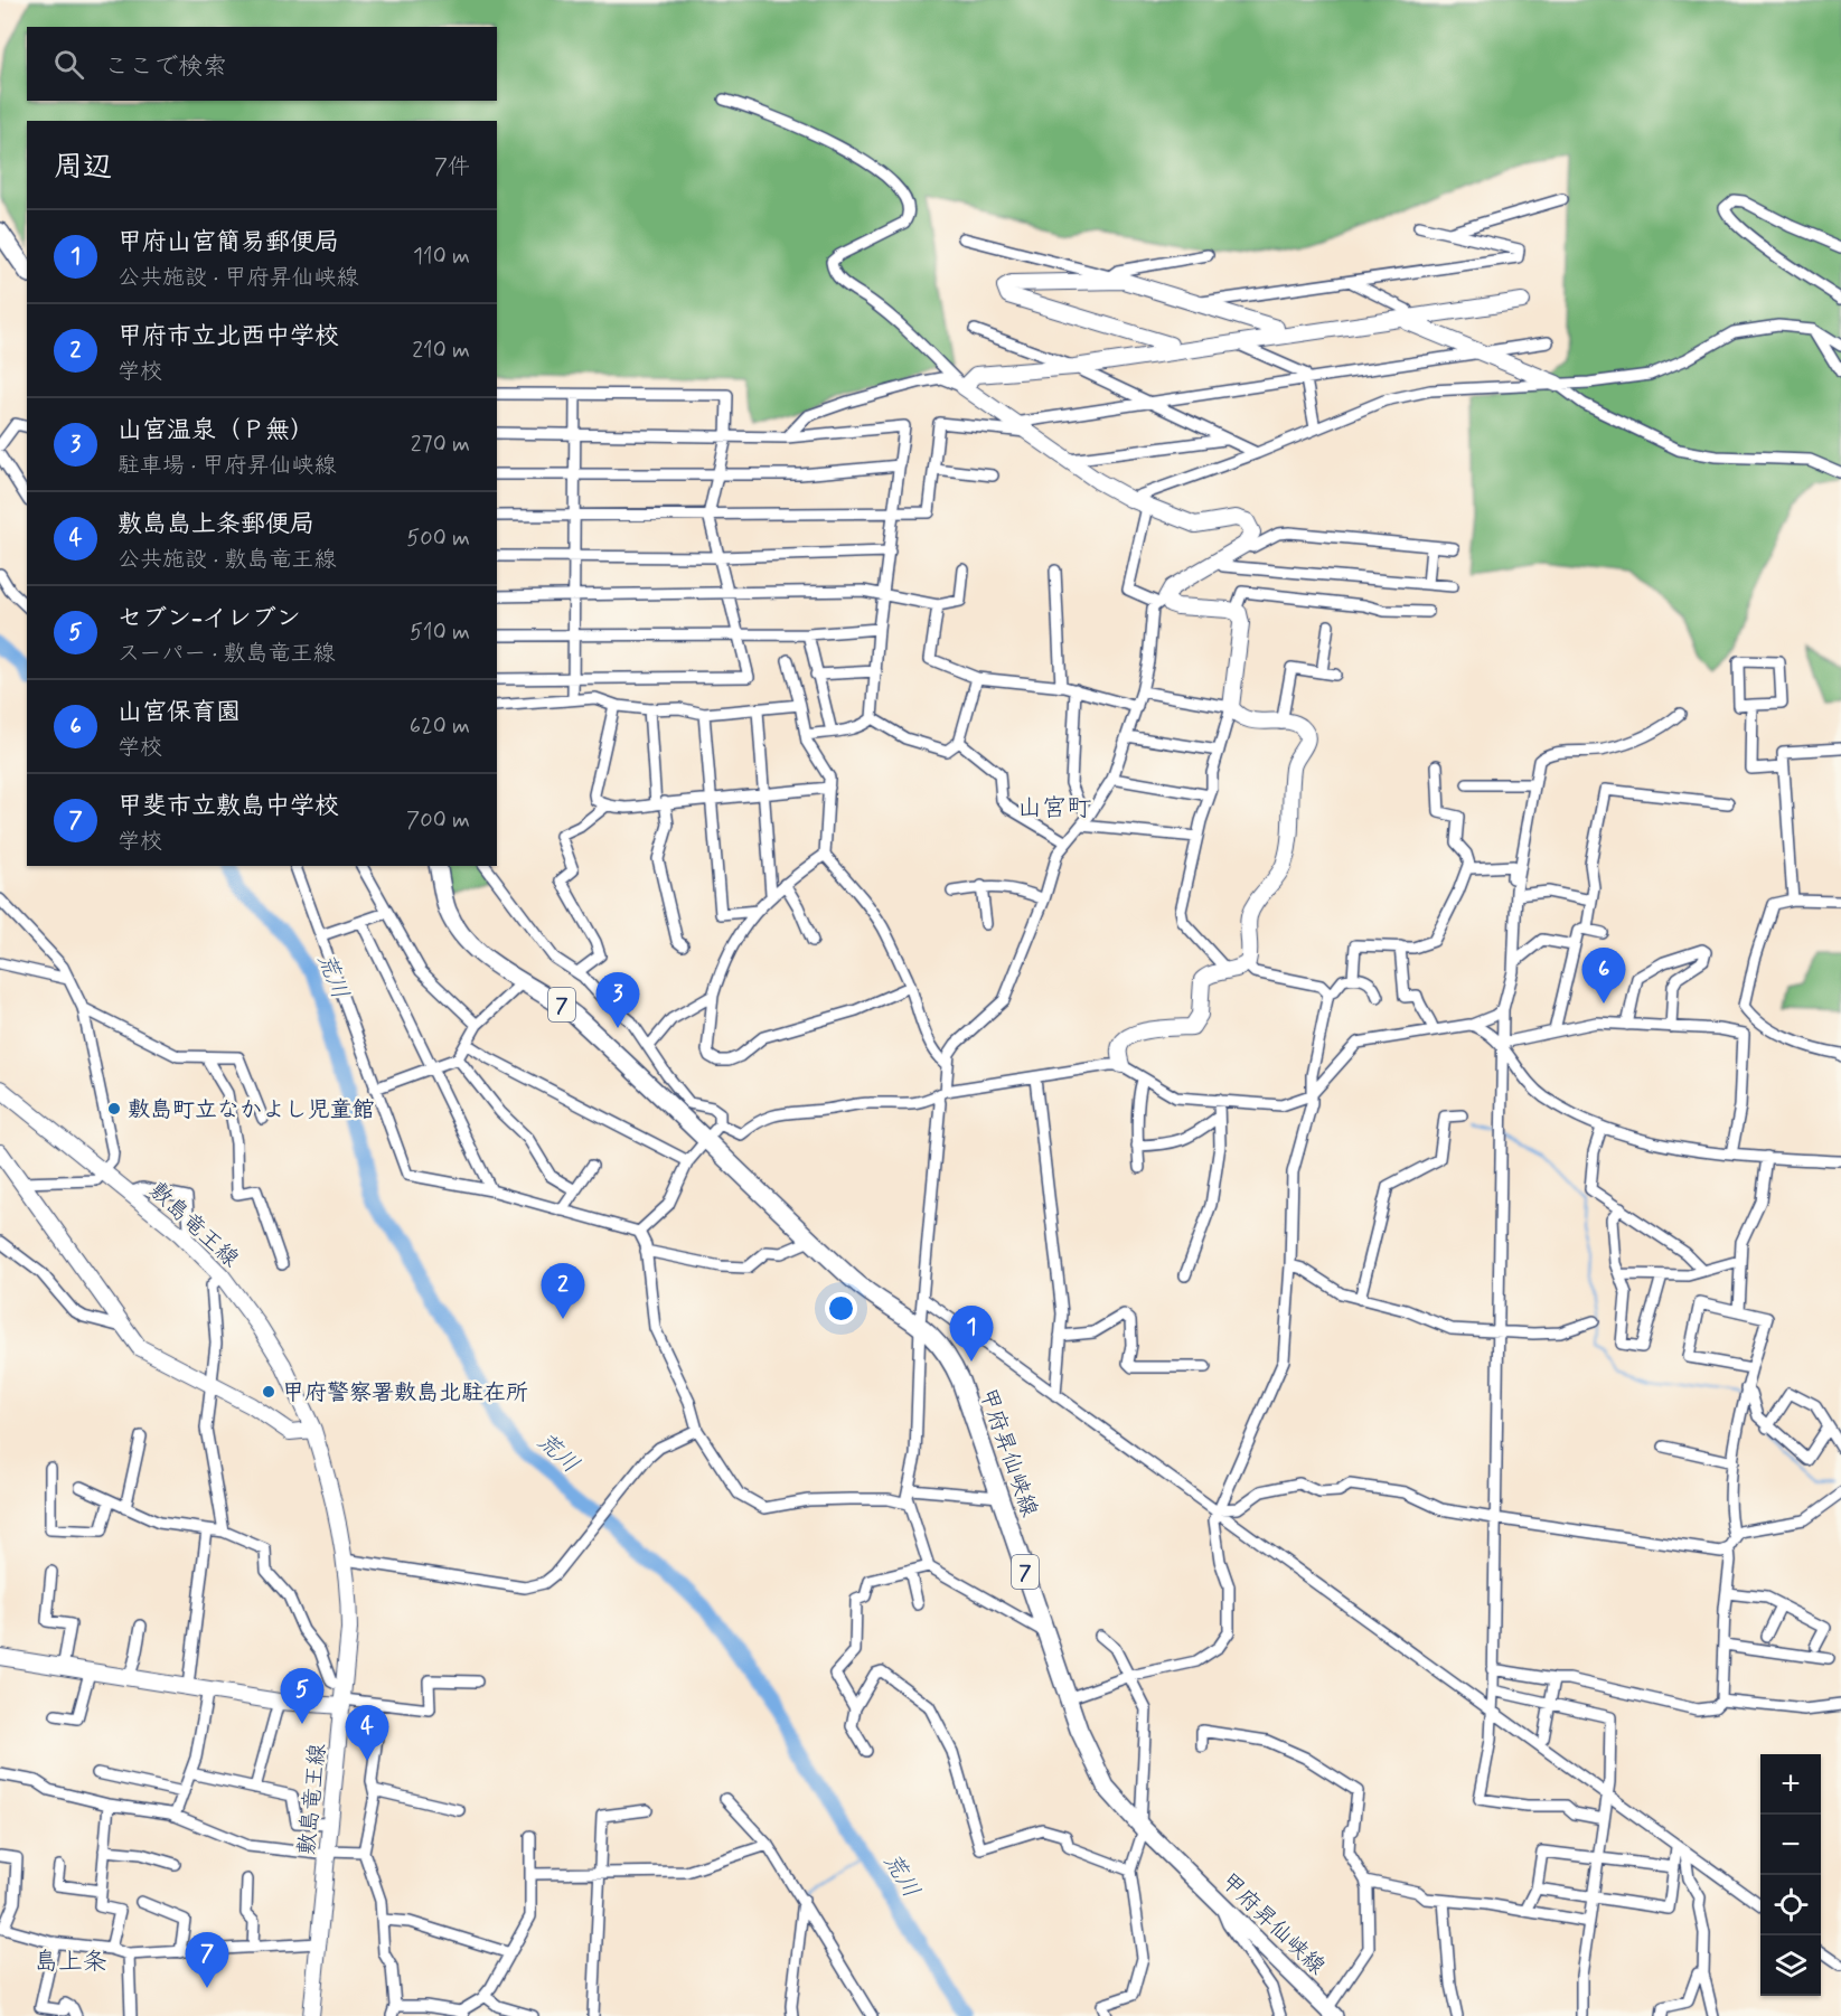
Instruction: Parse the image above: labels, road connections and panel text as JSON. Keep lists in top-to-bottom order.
{
  "streets": {
    "main road": ["7", "甲府昇仙峡線"],
    "street": ["敷島竜王線"]
  },
  "districts": ["山宮町", "島上条"],
  "water": ["荒川"],
  "places": ["敷島町立なかよし児童館", "甲府警察署敷島北駐在所"],
  "page": {
    "search": "ここで検索",
    "heading": ["周辺", "7件"],
    "list": [
      {
        "mark": "1",
        "name": "甲府山宮簡易郵便局",
        "note": "公共施設 · 甲府昇仙峡線",
        "value": "110 m"
      },
      {
        "mark": "2",
        "name": "甲府市立北西中学校",
        "note": "学校",
        "value": "210 m"
      },
      {
        "mark": "3",
        "name": "山宮温泉（Ｐ無）",
        "note": "駐車場 · 甲府昇仙峡線",
        "value": "270 m"
      },
      {
        "mark": "4",
        "name": "敷島島上条郵便局",
        "note": "公共施設 · 敷島竜王線",
        "value": "500 m"
      },
      {
        "mark": "5",
        "name": "セブン-イレブン",
        "note": "スーパー · 敷島竜王線",
        "value": "510 m"
      },
      {
        "mark": "6",
        "name": "山宮保育園",
        "note": "学校",
        "value": "620 m"
      },
      {
        "mark": "7",
        "name": "甲斐市立敷島中学校",
        "note": "学校",
        "value": "700 m"
      }
    ],
    "pins": [
      "6",
      "3",
      "2",
      "1",
      "5",
      "4",
      "7"
    ],
    "map_buttons": ["+", "−"]
  }
}
